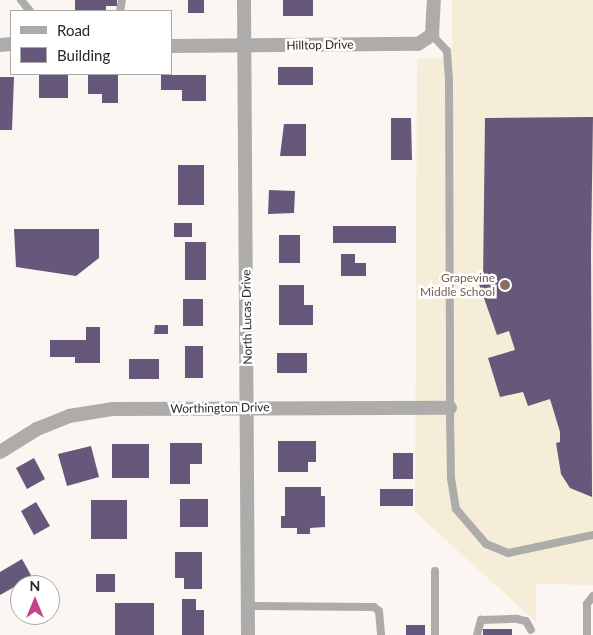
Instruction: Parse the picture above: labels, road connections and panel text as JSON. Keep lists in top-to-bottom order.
{
  "streets": {
    "street": ["Hilltop Drive", "North Lucas Drive", "Worthington Drive"]
  },
  "crossings": [
    ["Hilltop Drive", "North Lucas Drive"],
    ["North Lucas Drive", "Worthington Drive"]
  ],
  "places": ["Grapevine Middle School"],
  "legend": ["Road", "Building"],
  "north": "top"
}
